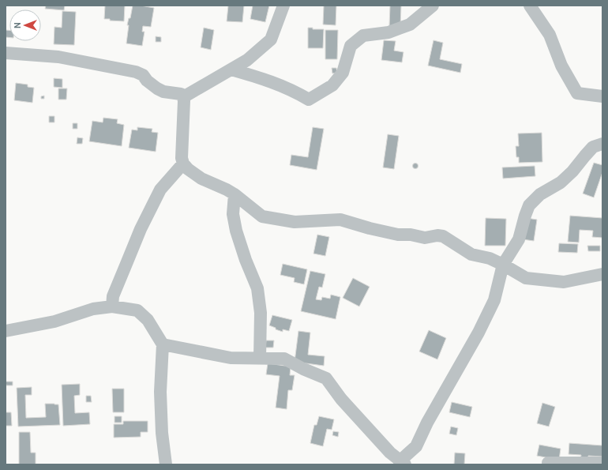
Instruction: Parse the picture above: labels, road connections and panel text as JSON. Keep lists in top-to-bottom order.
{
  "north": "left"
}
